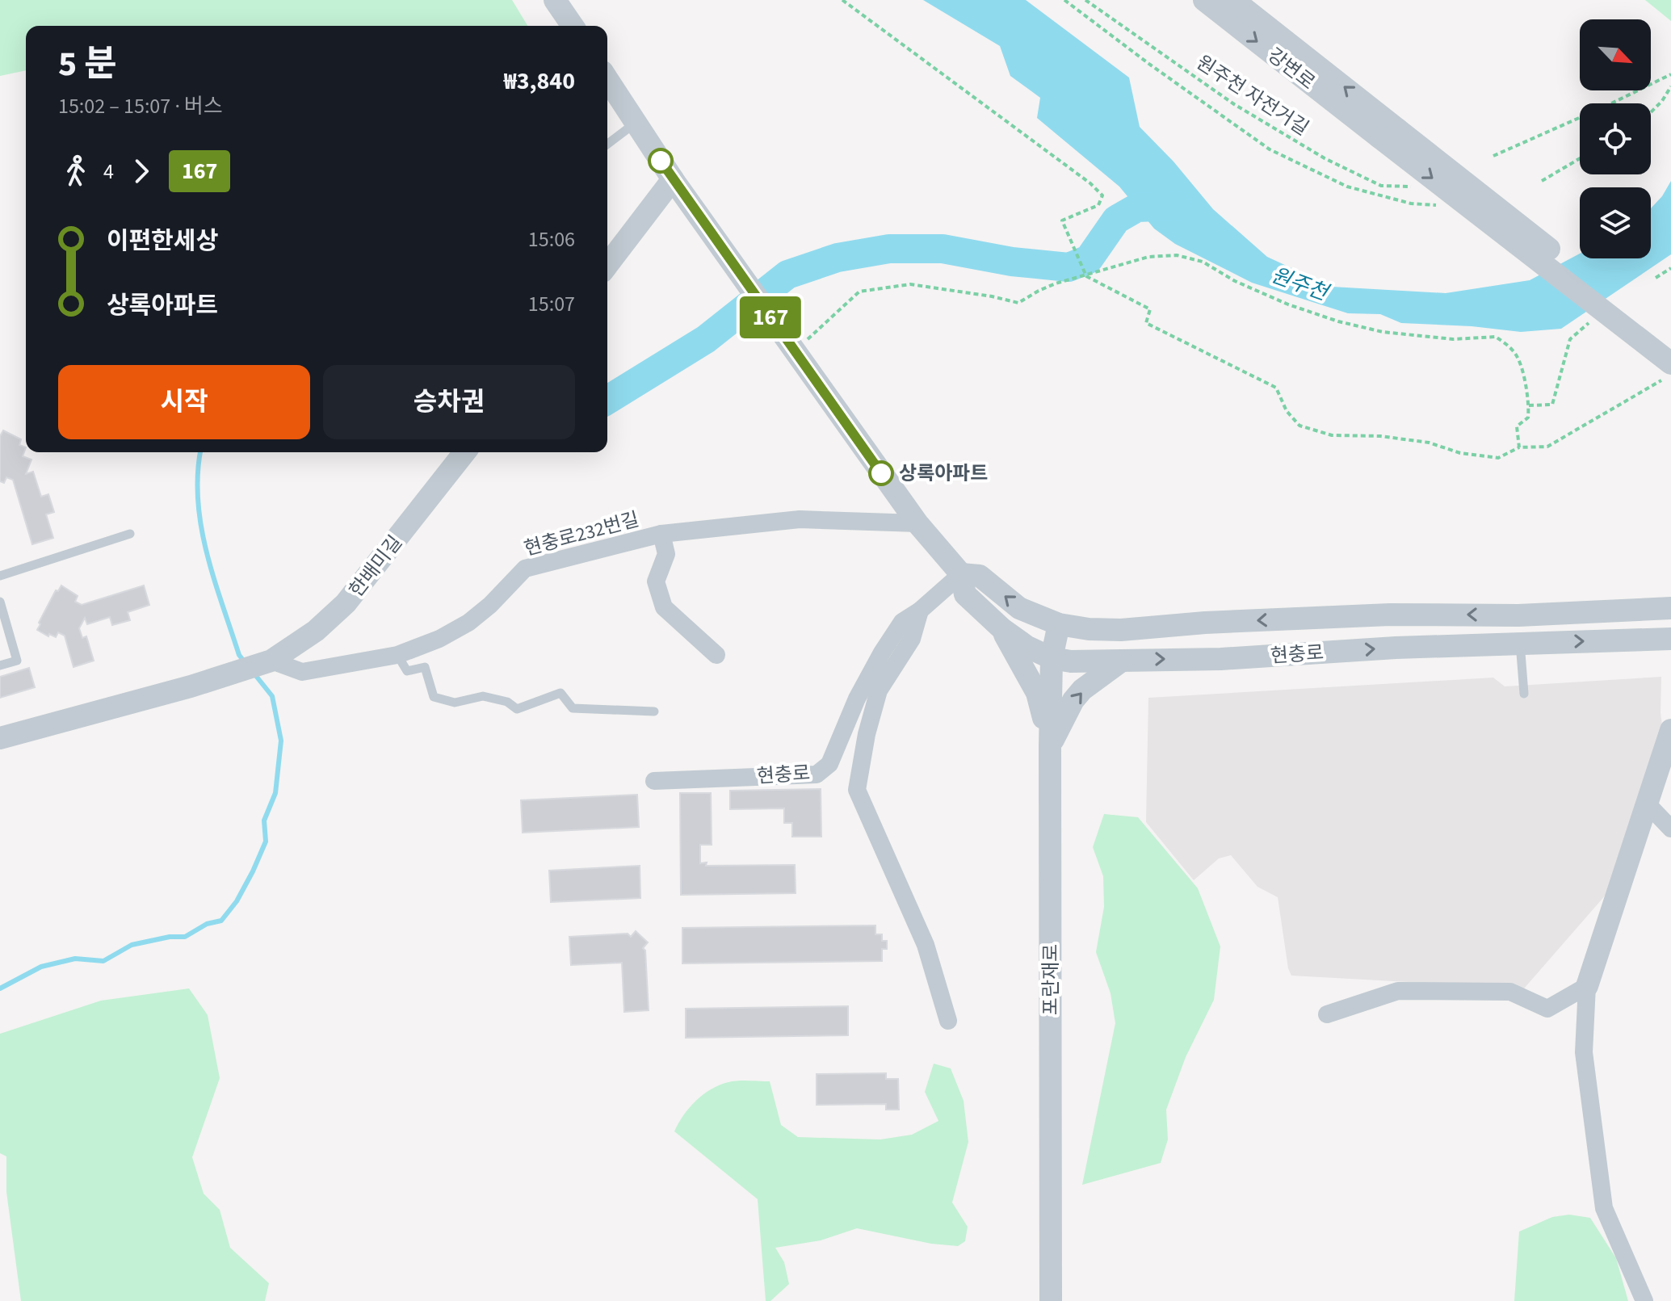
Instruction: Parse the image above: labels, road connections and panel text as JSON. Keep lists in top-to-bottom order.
{
  "streets": {
    "street": [
      "강변로",
      "현충로232번길",
      "한배미길",
      "현충로",
      "포란재로"
    ],
    "path": ["원주천 자전거길"]
  },
  "crossings": [
    ["현충로232번길", "한배미길"],
    ["현충로232번길", "현충로"],
    ["현충로", "포란재로"]
  ],
  "water": ["원주천"],
  "places": ["상록아파트"],
  "lines": ["bus line 167"],
  "north": "bottom right",
  "page": {
    "on_map": "167",
    "heading": ["5 분", "15:02 – 15:07 · 버스", "₩3,840"],
    "legs": ["4", "167"],
    "list": [
      {
        "name": "이편한세상",
        "value": "15:06"
      },
      {
        "name": "상록아파트",
        "value": "15:07"
      }
    ],
    "buttons": ["시작", "승차권"]
  }
}
